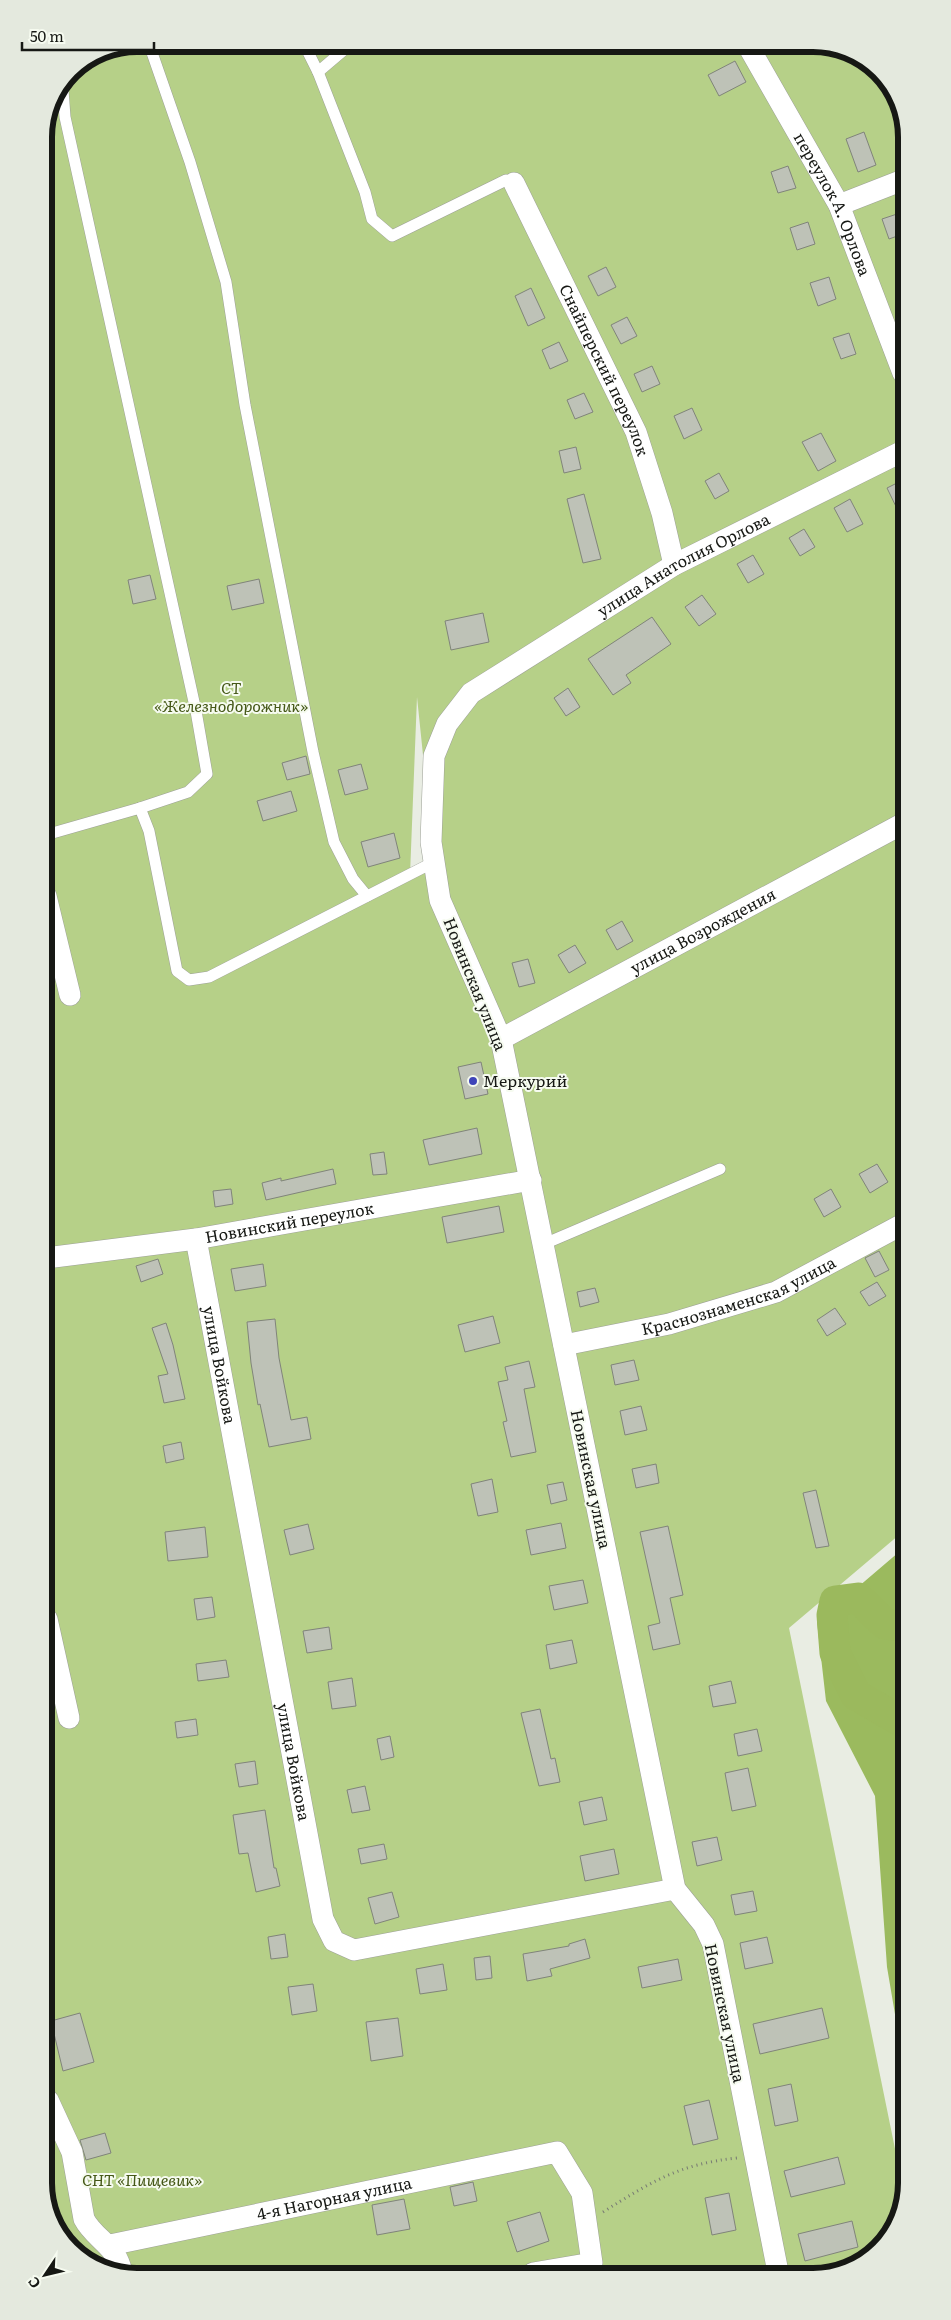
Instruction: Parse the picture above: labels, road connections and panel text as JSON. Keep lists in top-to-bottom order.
{
  "streets": {
    "street": [
      "переулок А. Орлова",
      "Снайперский переулок",
      "улица Анатолия Орлова",
      "улица Возрождения",
      "Новинская улица",
      "Новинский переулок",
      "Краснознаменская улица",
      "улица Войкова",
      "4-я Нагорная улица"
    ]
  },
  "crossings": [
    ["Снайперский переулок", "улица Анатолия Орлова"],
    ["улица Анатолия Орлова", "Новинская улица"],
    ["улица Возрождения", "Новинская улица"],
    ["Новинская улица", "Новинский переулок"],
    ["Новинская улица", "Краснознаменская улица"],
    ["Новинская улица", "улица Войкова"],
    ["Новинский переулок", "улица Войкова"]
  ],
  "parks": ["СТ «Железнодорожник»", "СНТ «Пищевик»"],
  "places": ["Меркурий"],
  "scale_bar": "50 m",
  "north": "bottom left"
}
